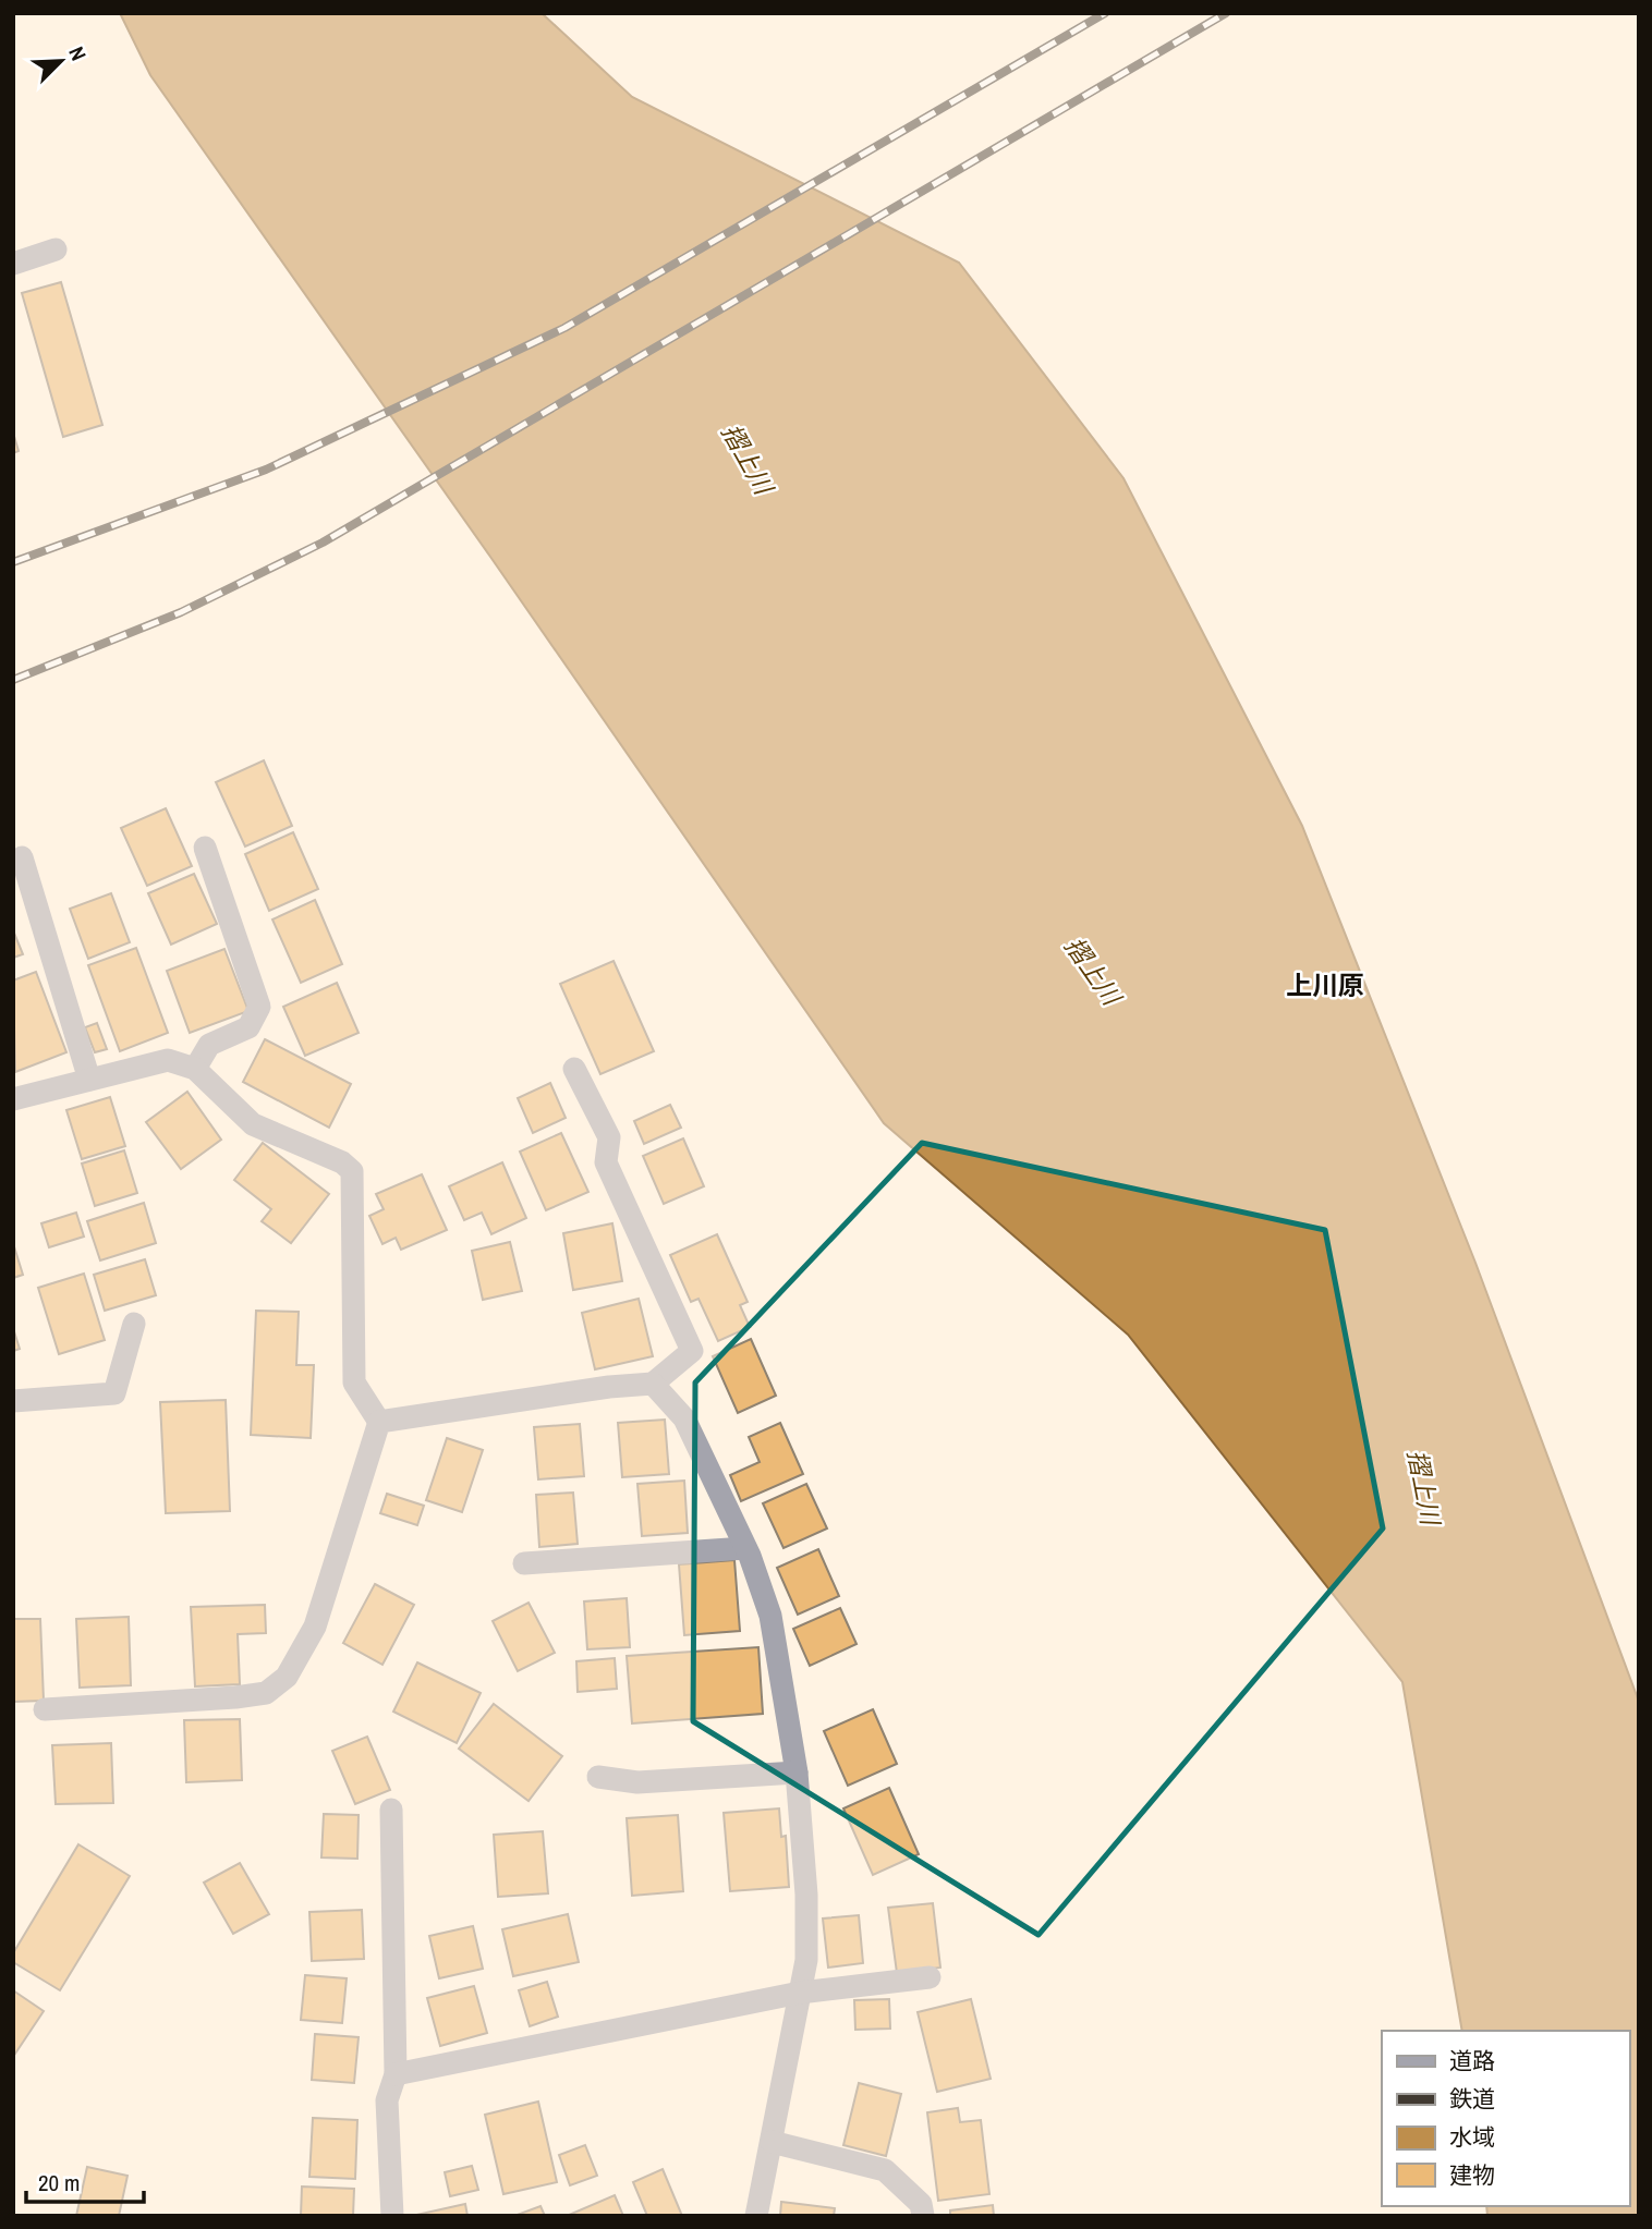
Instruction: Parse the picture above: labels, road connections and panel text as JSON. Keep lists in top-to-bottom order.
{
  "districts": ["上川原"],
  "water": ["摺上川"],
  "legend": [
    "道路",
    "鉄道",
    "水域",
    "建物"
  ],
  "scale_bar": "20 m",
  "north": "top right"
}
